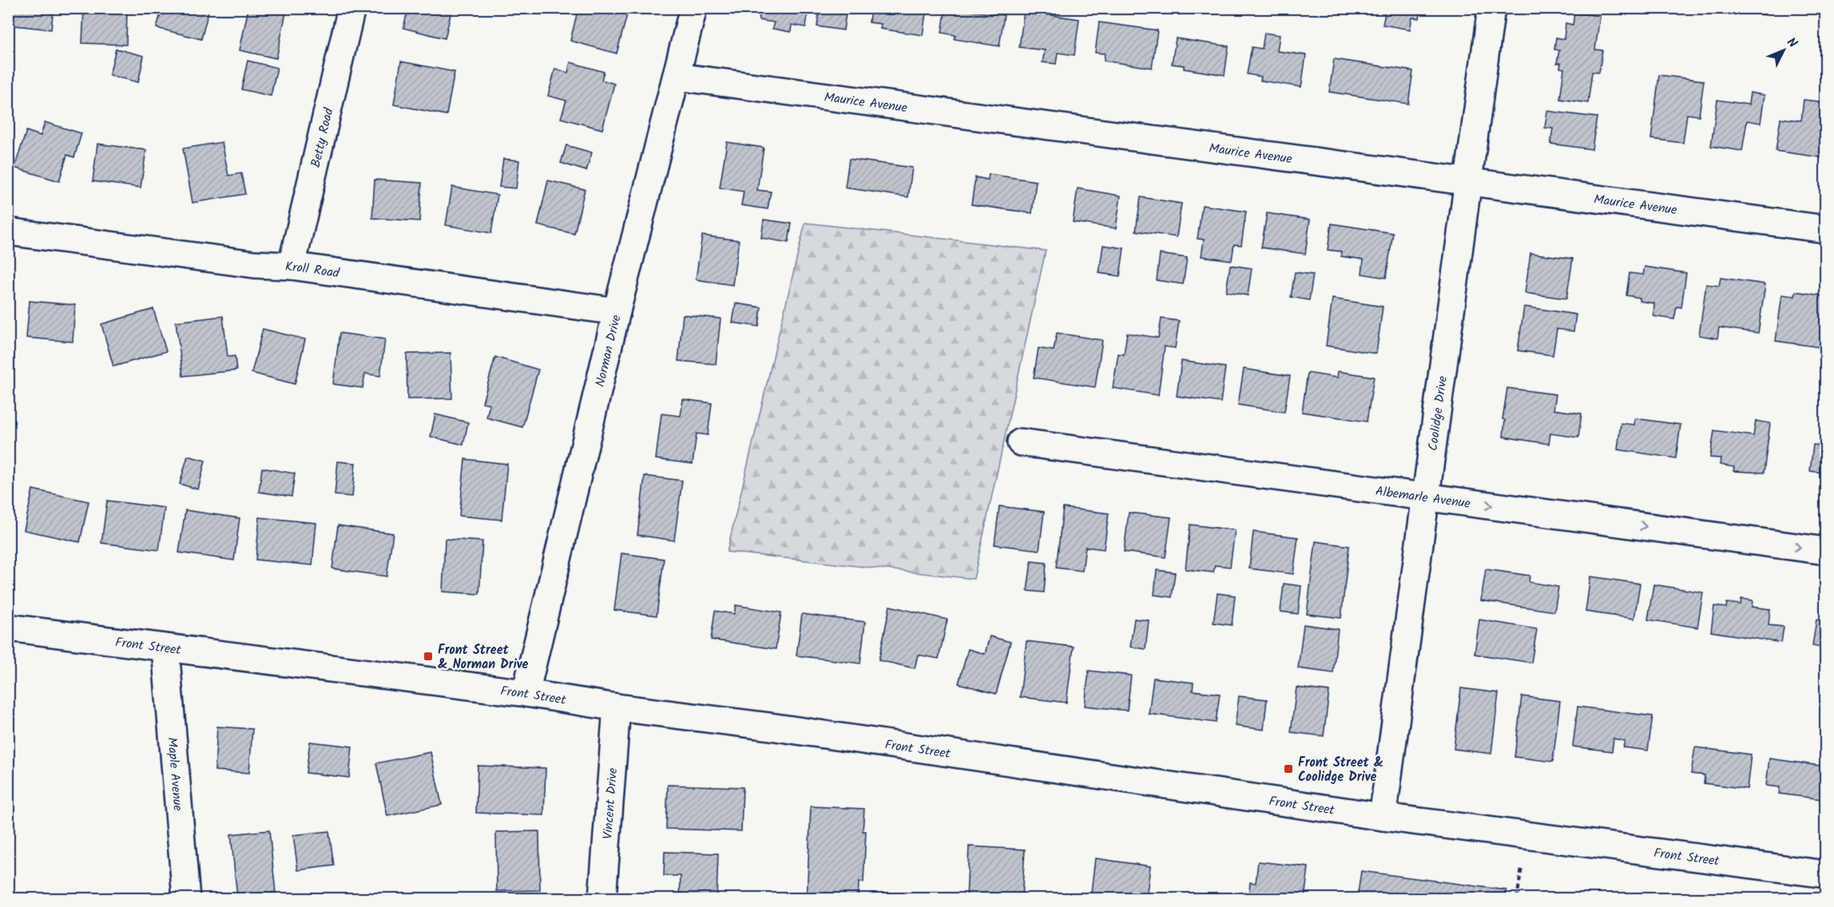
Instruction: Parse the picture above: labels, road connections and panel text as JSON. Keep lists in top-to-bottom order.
{
  "streets": {
    "street": [
      "Maurice Avenue",
      "Betty Road",
      "Kroll Road",
      "Norman Drive",
      "Coolidge Drive",
      "Albemarle Avenue",
      "Front Street",
      "Maple Avenue",
      "Vincent Drive"
    ]
  },
  "crossings": [
    ["Maurice Avenue", "Norman Drive"],
    ["Maurice Avenue", "Coolidge Drive"],
    ["Betty Road", "Kroll Road"],
    ["Kroll Road", "Norman Drive"],
    ["Norman Drive", "Front Street"],
    ["Coolidge Drive", "Albemarle Avenue"],
    ["Coolidge Drive", "Front Street"],
    ["Front Street", "Maple Avenue"],
    ["Front Street", "Vincent Drive"]
  ],
  "one_way": ["Albemarle Avenue"],
  "places": {
    "transit": ["Front Street & Norman Drive", "Front Street & Coolidge Drive"]
  },
  "north": "top right"
}
